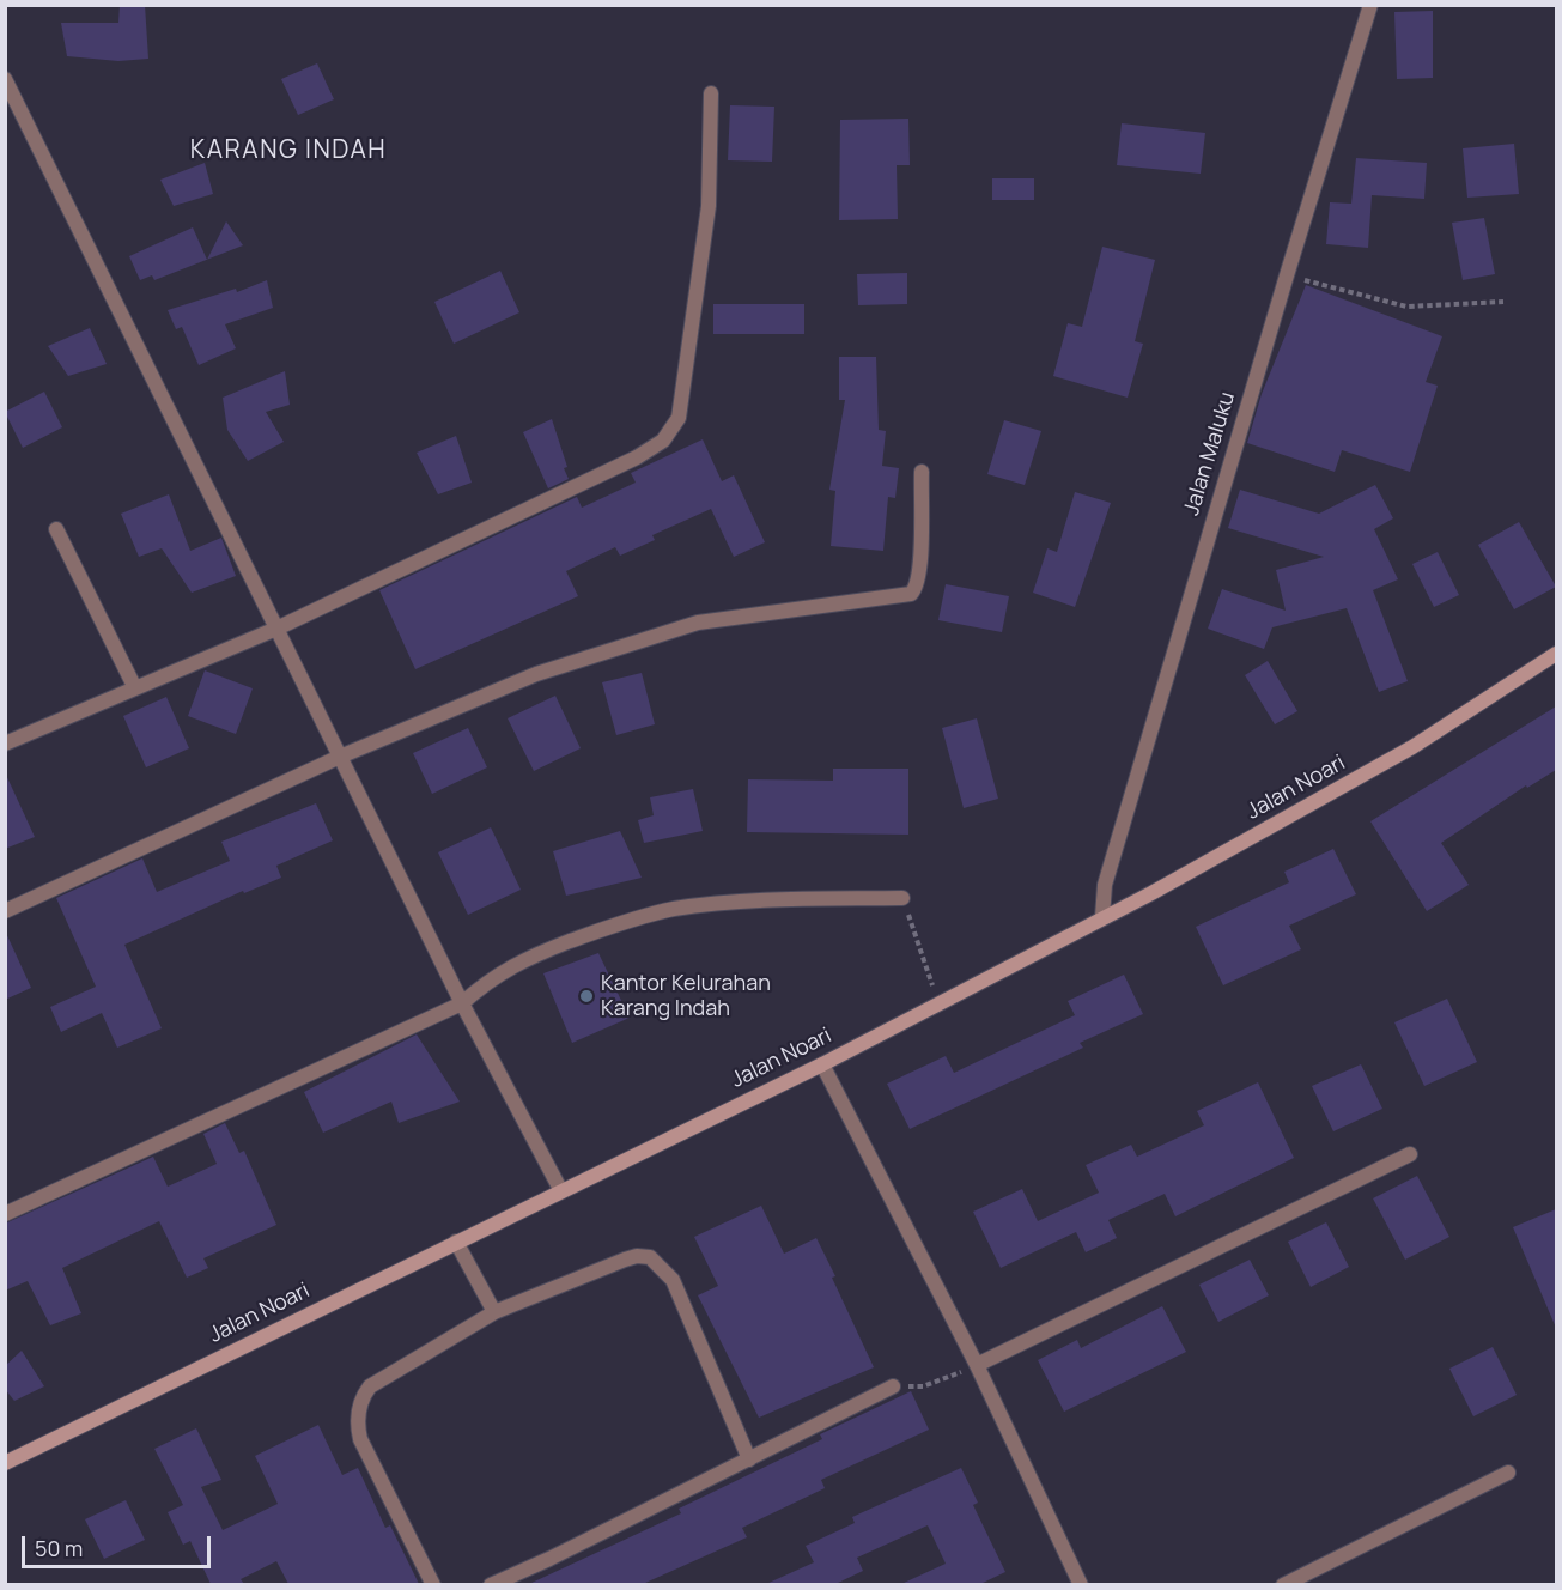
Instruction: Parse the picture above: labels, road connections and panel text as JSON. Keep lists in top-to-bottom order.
{
  "streets": {
    "street": ["Jalan Maluku", "Jalan Noari"]
  },
  "crossings": [
    ["Jalan Maluku", "Jalan Noari"]
  ],
  "districts": ["KARANG INDAH"],
  "places": ["Kantor Kelurahan Karang Indah"],
  "scale_bar": "50 m"
}
